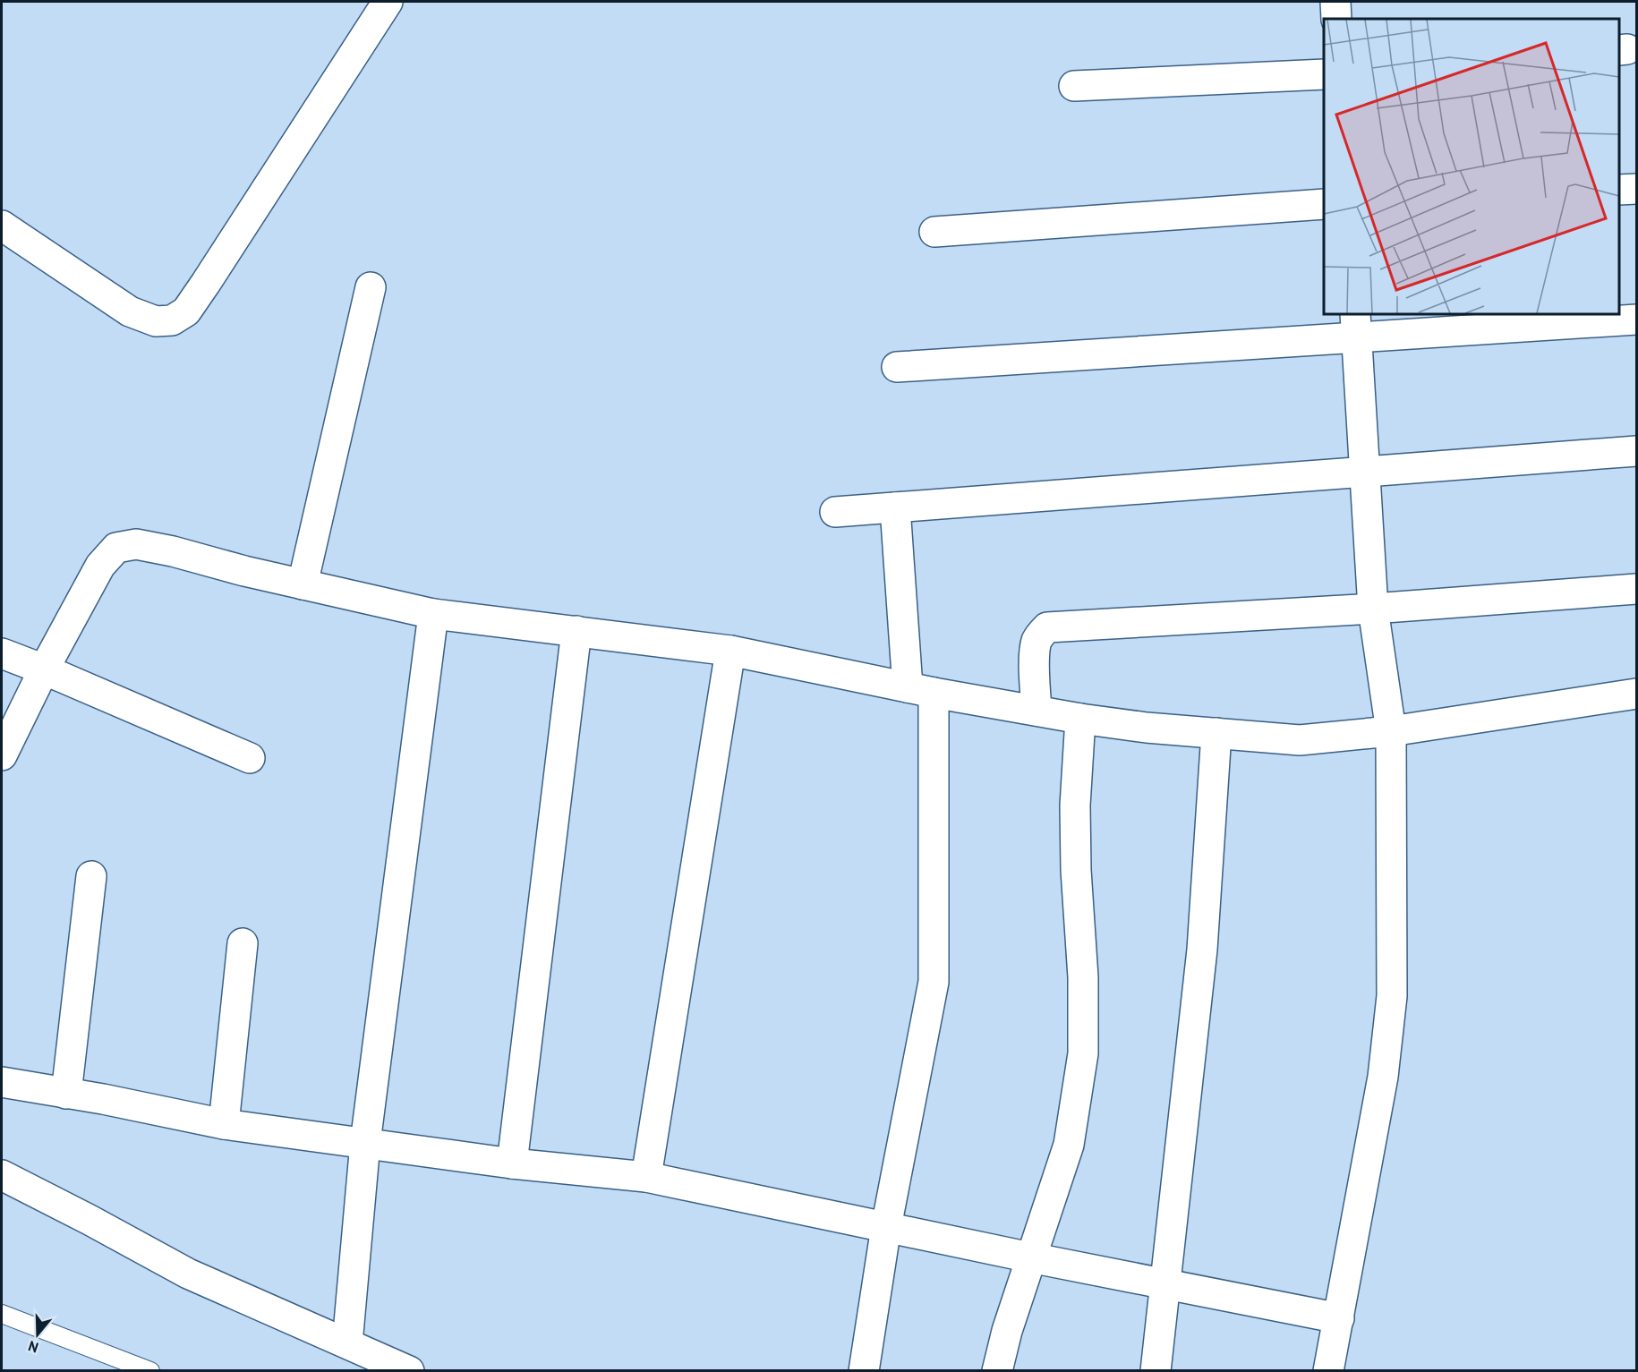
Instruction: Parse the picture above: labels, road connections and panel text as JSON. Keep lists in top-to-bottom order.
{
  "north": "bottom"
}
